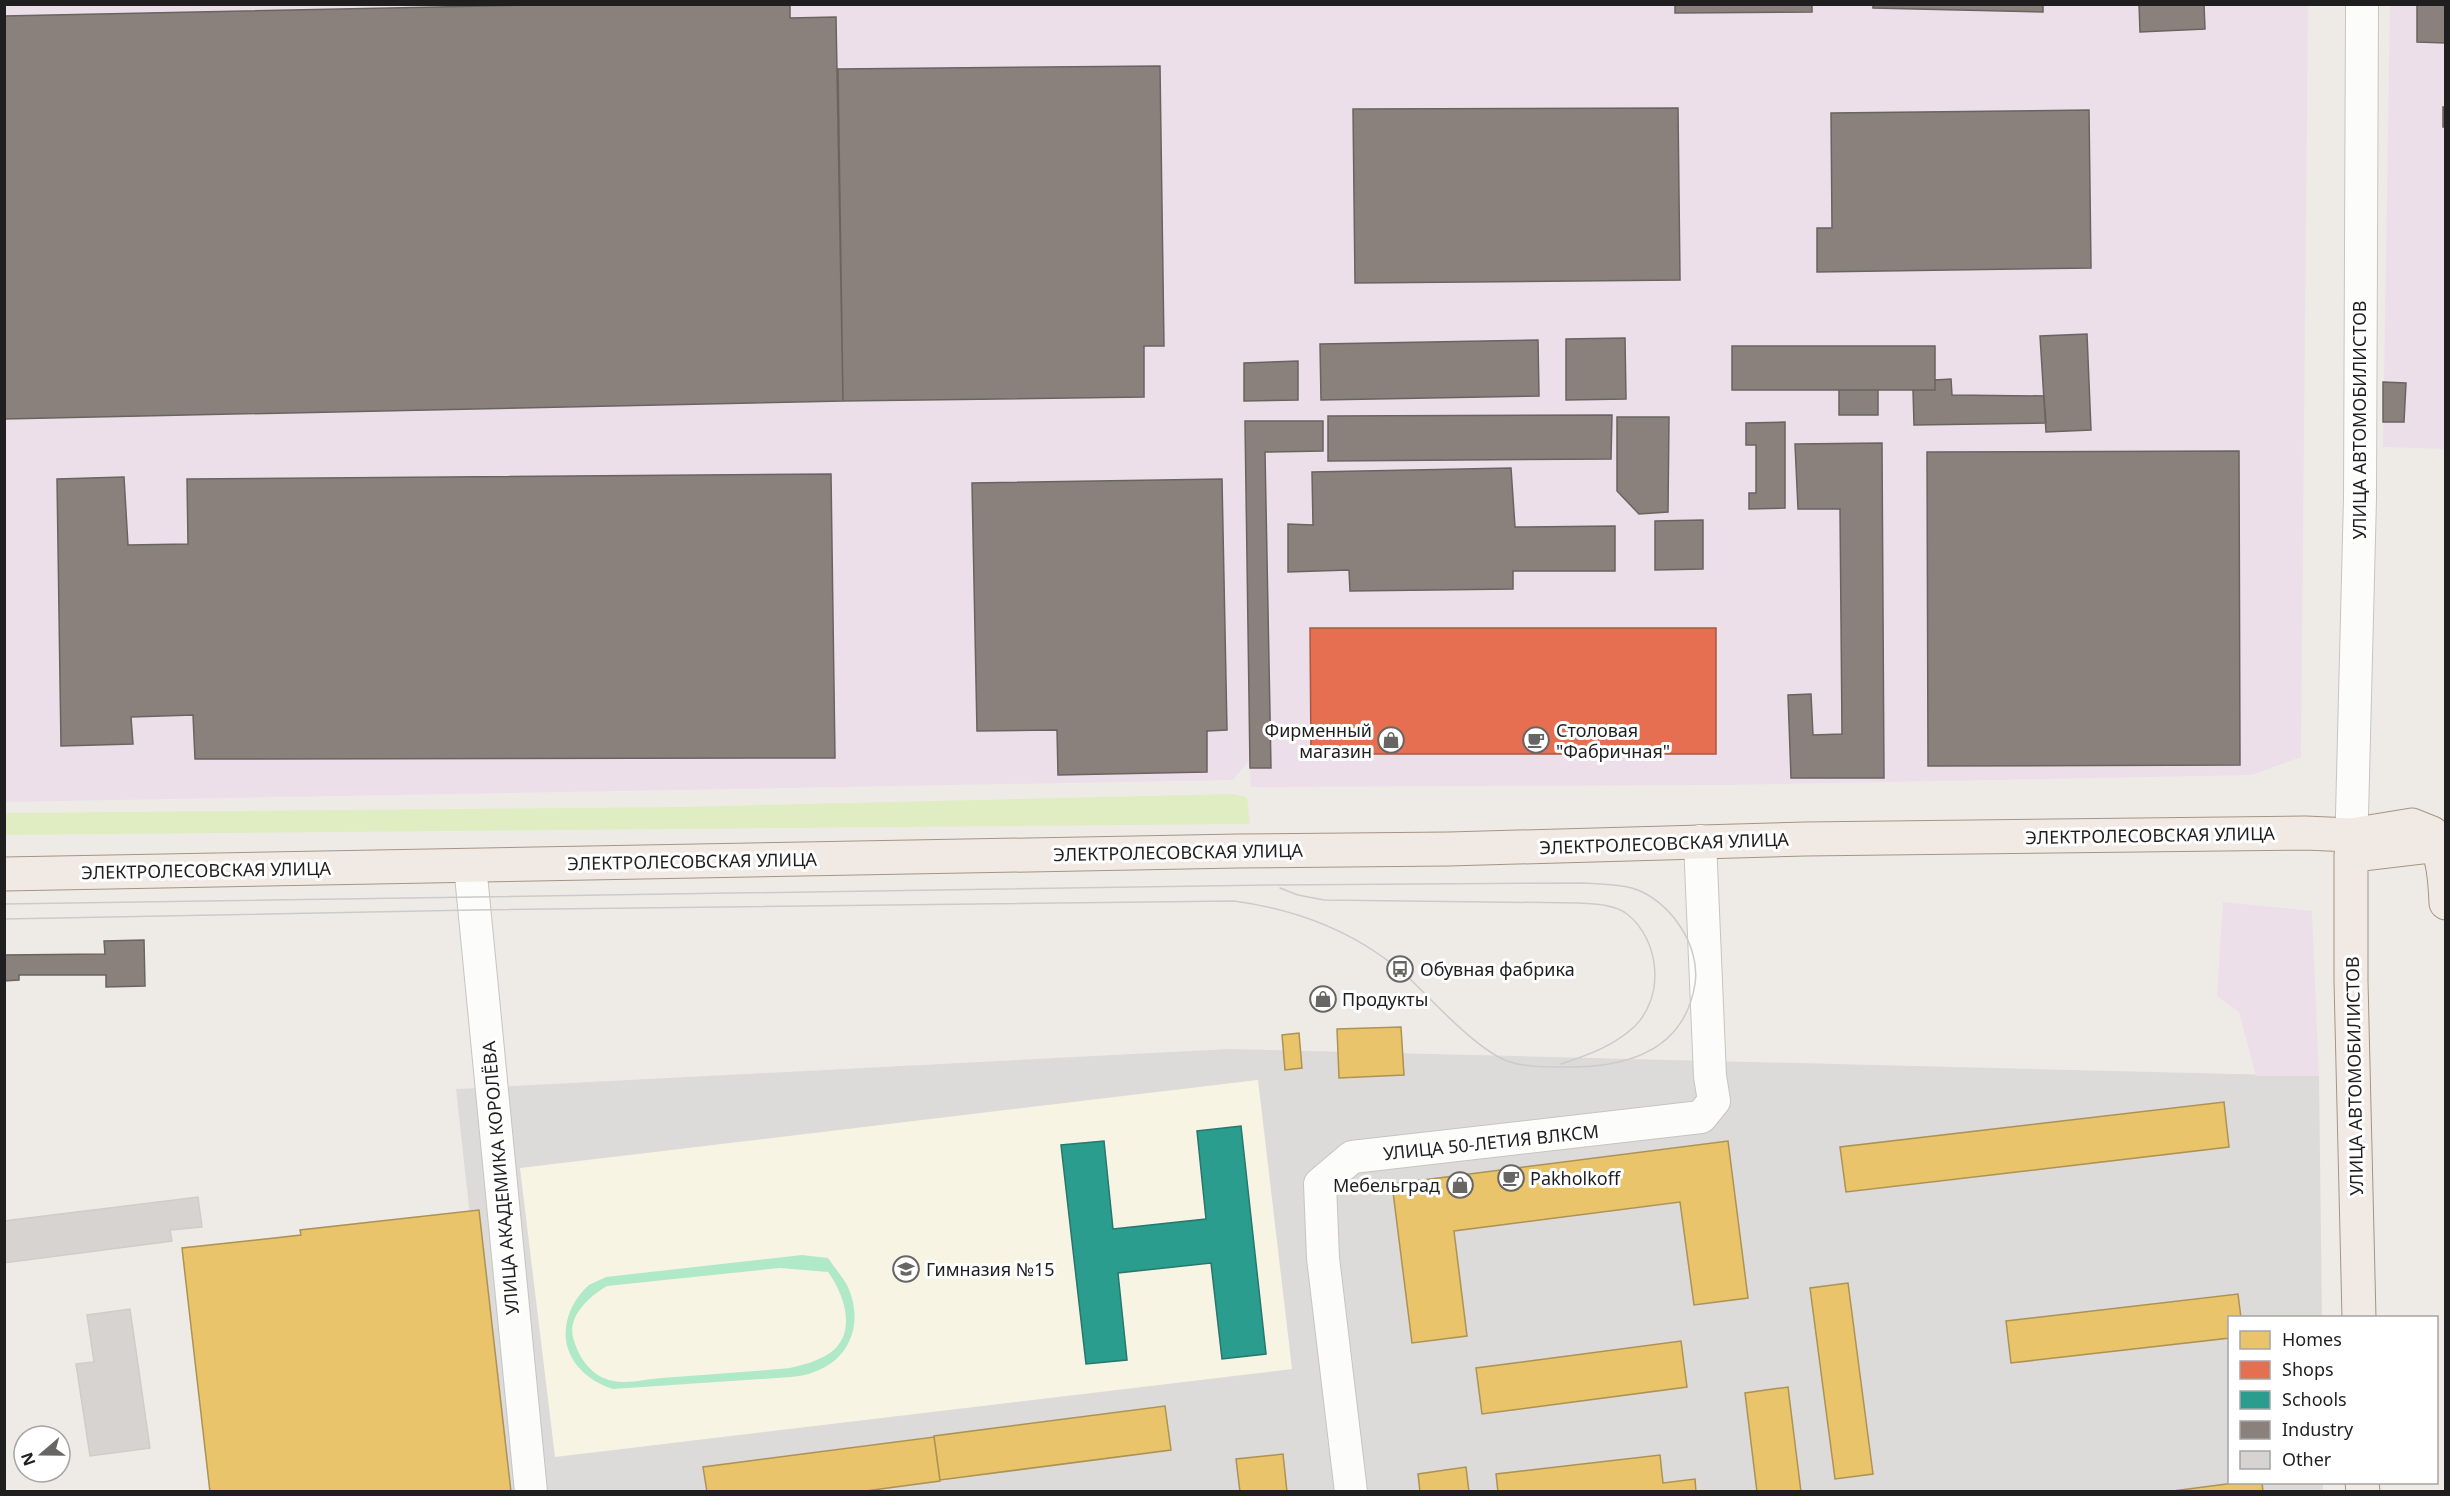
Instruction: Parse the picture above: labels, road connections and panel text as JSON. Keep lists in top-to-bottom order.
{
  "streets": {
    "main road": ["УЛИЦА АВТОМОБИЛИСТОВ", "ЭЛЕКТРОЛЕСОВСКАЯ УЛИЦА"],
    "street": ["УЛИЦА 50-ЛЕТИЯ ВЛКСМ", "УЛИЦА АКАДЕМИКА КОРОЛЁВА"]
  },
  "crossings": [
    ["УЛИЦА АВТОМОБИЛИСТОВ", "ЭЛЕКТРОЛЕСОВСКАЯ УЛИЦА"],
    ["ЭЛЕКТРОЛЕСОВСКАЯ УЛИЦА", "УЛИЦА 50-ЛЕТИЯ ВЛКСМ"],
    ["ЭЛЕКТРОЛЕСОВСКАЯ УЛИЦА", "УЛИЦА АКАДЕМИКА КОРОЛЁВА"]
  ],
  "places": {
    "shop": ["Фирменный магазин", "Продукты", "Мебельград"],
    "cafe": ["Столовая \"Фабричная\"", "Pakholkoff"],
    "bus stop": ["Обувная фабрика"],
    "school or university": ["Гимназия №15"]
  },
  "legend": [
    "Homes",
    "Shops",
    "Schools",
    "Industry",
    "Other"
  ],
  "north": "left"
}
